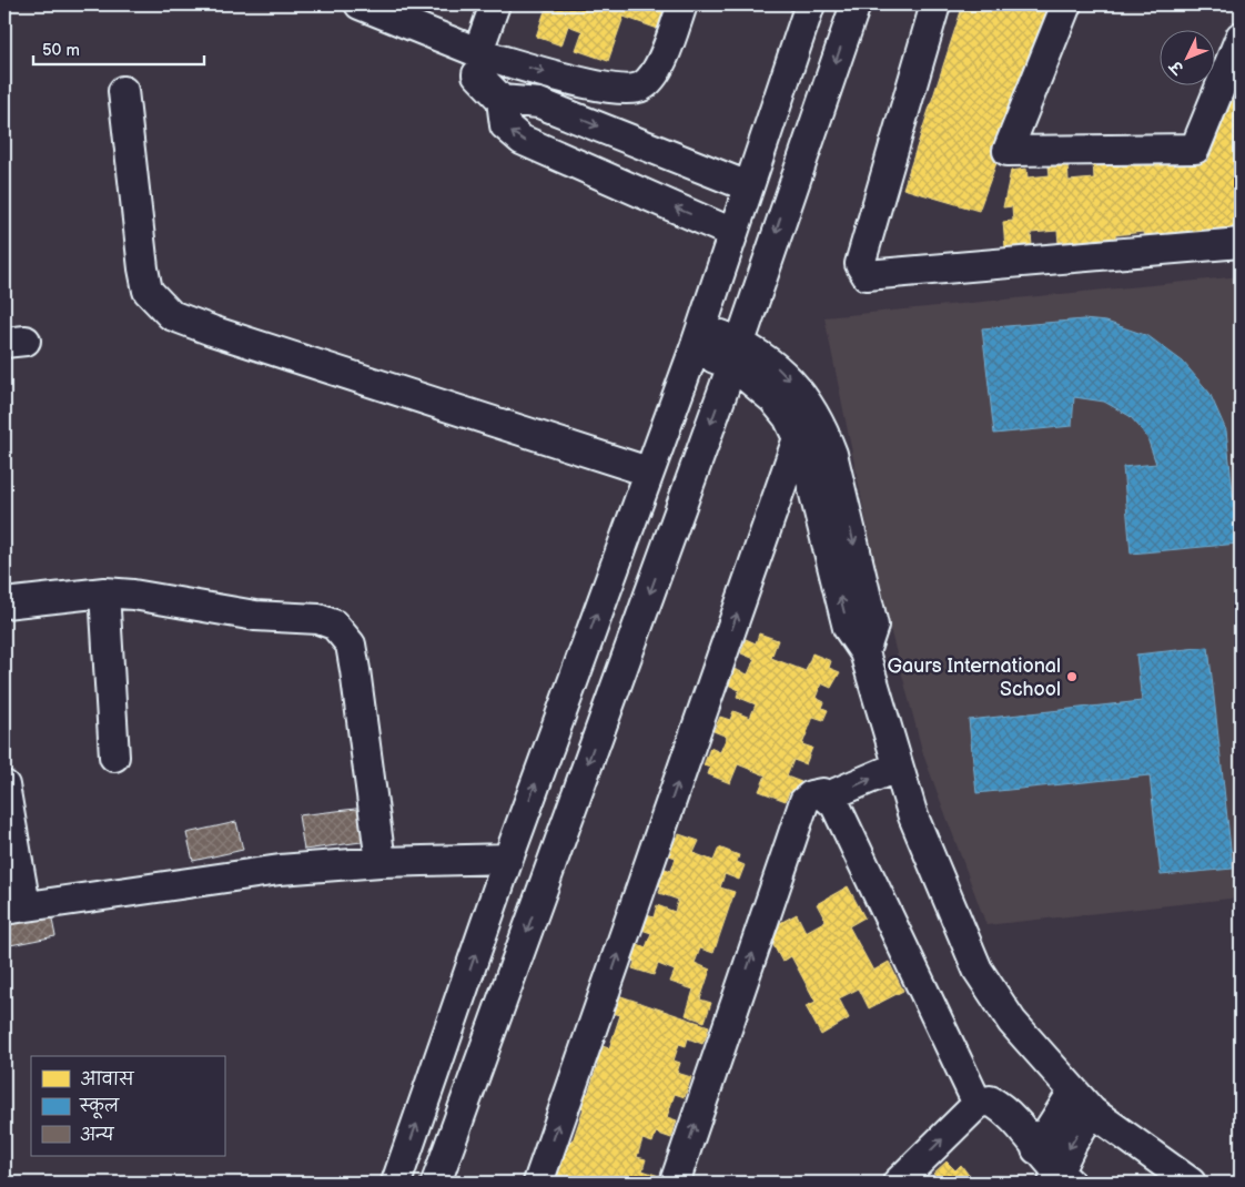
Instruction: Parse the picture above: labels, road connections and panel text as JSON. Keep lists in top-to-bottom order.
{
  "places": ["Gaurs International School"],
  "legend": ["आवास", "स्कूल", "अन्य"],
  "scale_bar": "50 m",
  "north": "bottom left"
}
